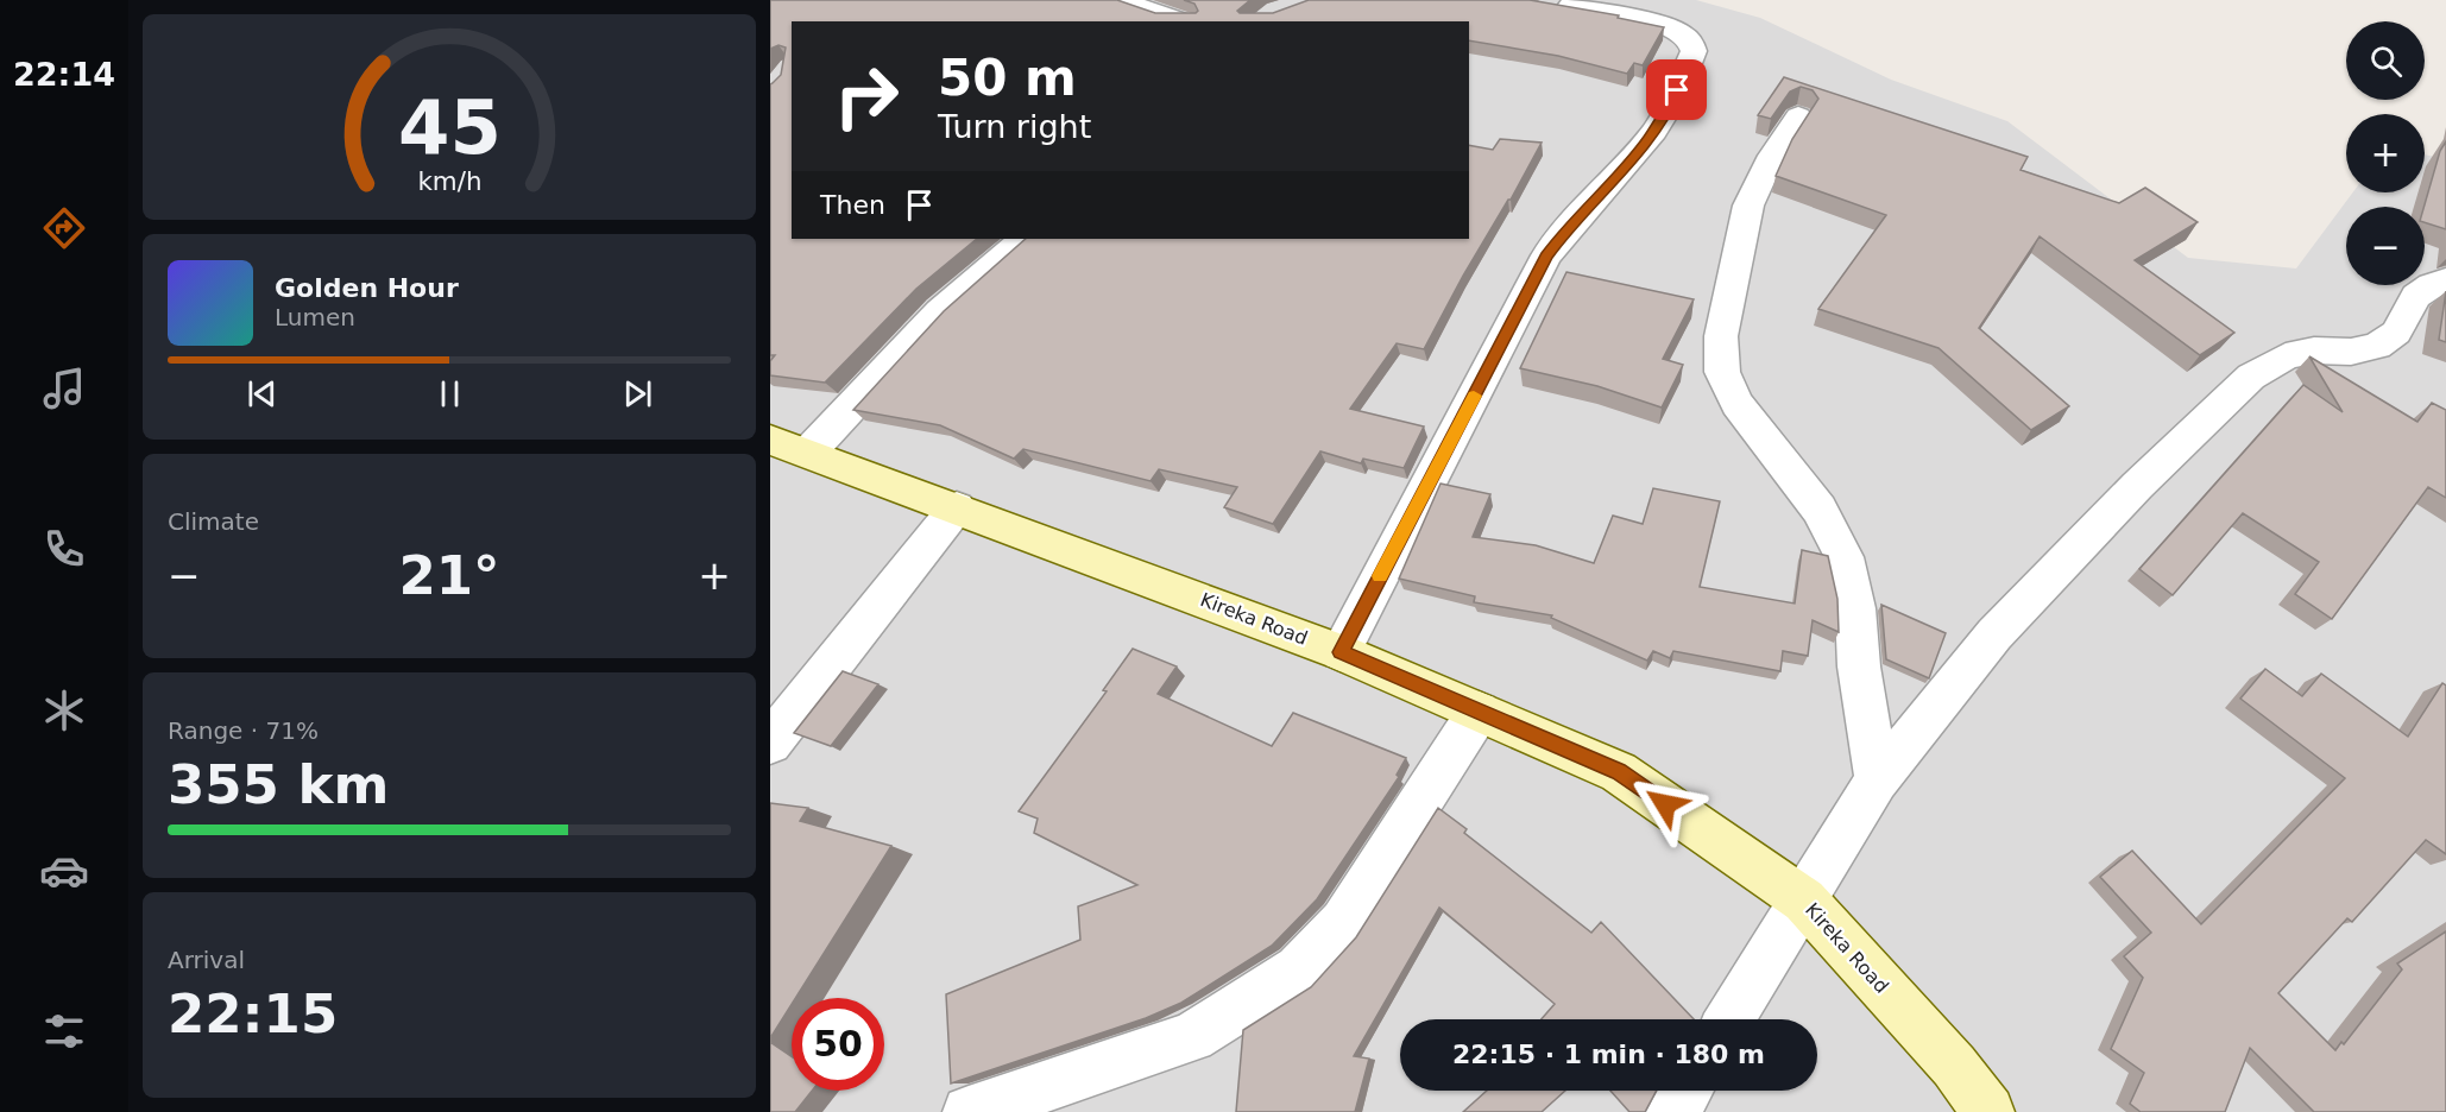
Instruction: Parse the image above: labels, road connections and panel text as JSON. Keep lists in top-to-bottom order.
{
  "streets": {
    "main road": ["Kireka Road"]
  },
  "page": {
    "tabs": "22:14",
    "map_buttons": ["+", "−"],
    "turn": ["50 m", "Turn right"],
    "then": "Then",
    "song": ["Golden Hour", "Lumen"],
    "tile": [
      "Climate",
      ["Range · 71%", "355 km"],
      ["Arrival", "22:15"]
    ],
    "heat": ["−", "21°", "+"],
    "limit": "50",
    "trip": "22:15 · 1 min · 180 m",
    "gauge": ["45", "km/h"]
  }
}
